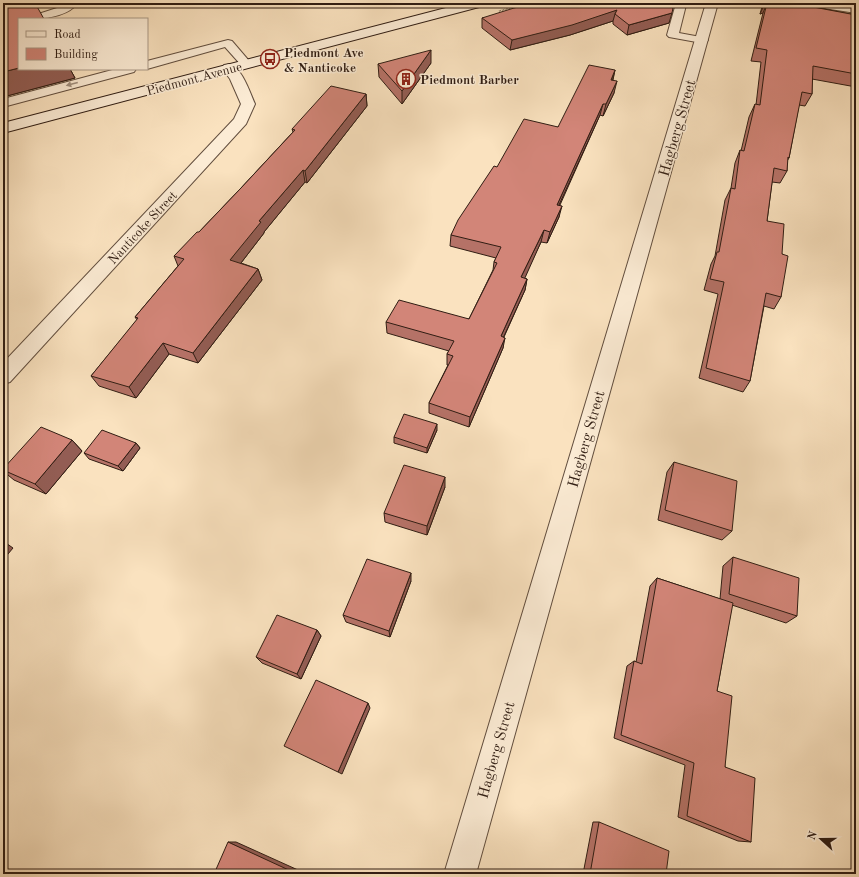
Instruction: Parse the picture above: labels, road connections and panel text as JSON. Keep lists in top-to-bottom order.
{
  "streets": {
    "street": ["Piedmont Avenue", "Hagberg Street", "Nanticoke Street"]
  },
  "crossings": [
    ["Piedmont Avenue", "Nanticoke Street"]
  ],
  "places": {
    "bus stop": ["Piedmont Ave & Nanticoke"],
    "building": ["Piedmont Barber"]
  },
  "legend": ["Road", "Building"],
  "north": "left"
}
